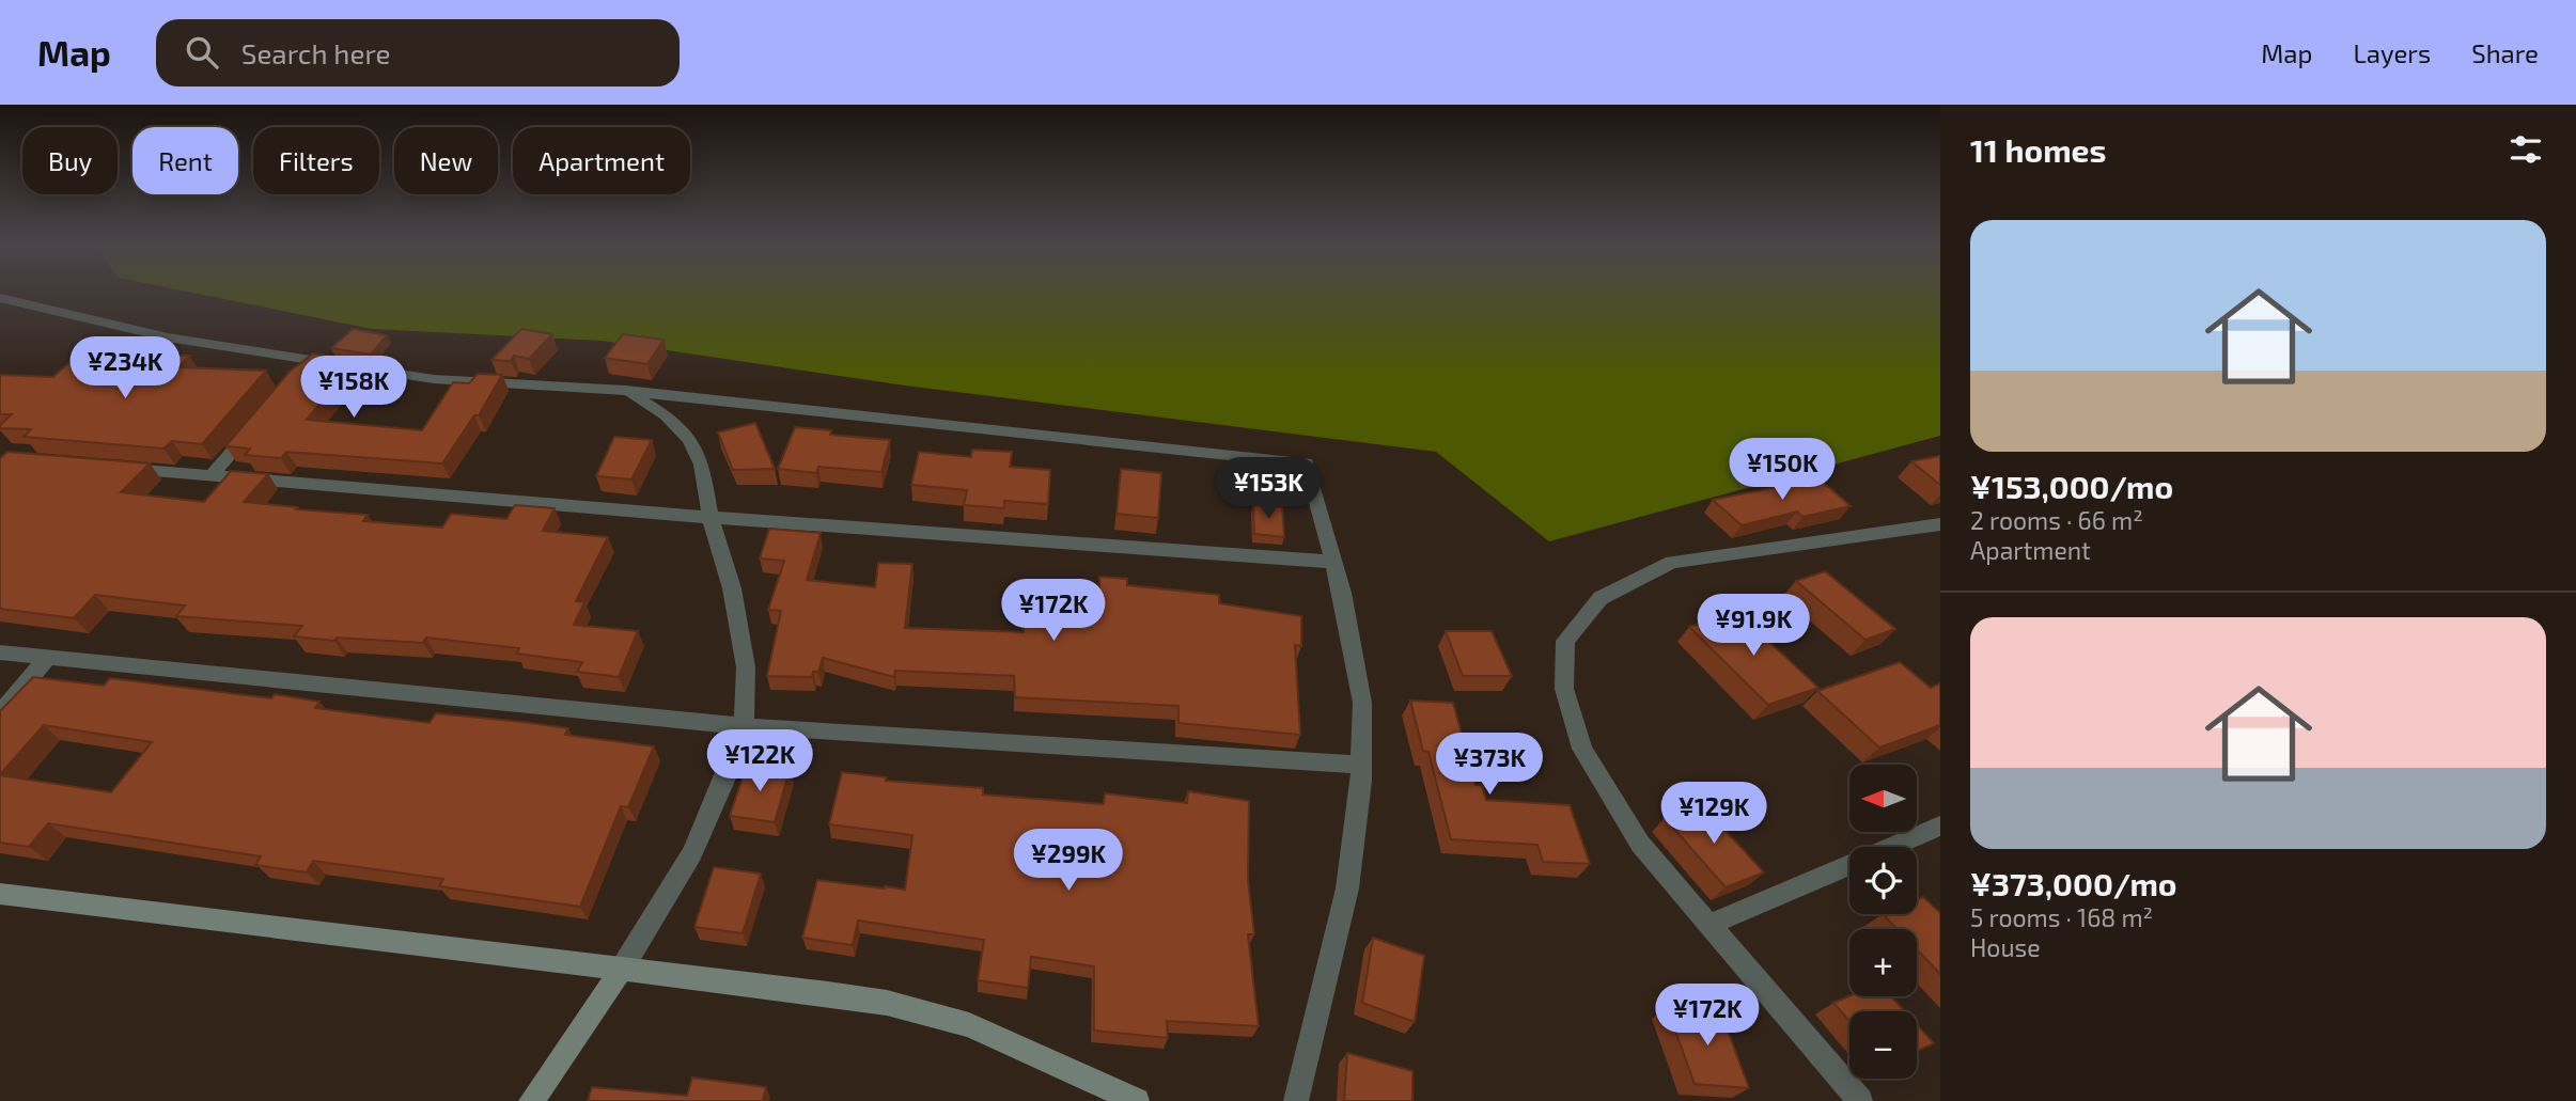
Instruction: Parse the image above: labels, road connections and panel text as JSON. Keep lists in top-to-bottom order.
{
  "north": "left",
  "page": {
    "header": "Map",
    "search": "Search here",
    "nav": ["Map", "Layers", "Share"],
    "heading": "11 homes",
    "chip": [
      "Buy",
      "Rent",
      "Filters",
      "New",
      "Apartment"
    ],
    "list": [
      {
        "name": "¥153,000/mo",
        "note": "2 rooms · 66 m² · Apartment"
      },
      {
        "name": "¥373,000/mo",
        "note": "5 rooms · 168 m² · House"
      }
    ],
    "price": [
      "¥234K",
      "¥158K",
      "¥150K",
      "¥153K",
      "¥172K",
      "¥91.9K",
      "¥122K",
      "¥373K",
      "¥129K",
      "¥299K",
      "¥172K"
    ],
    "map_buttons": ["+", "−"]
  }
}
